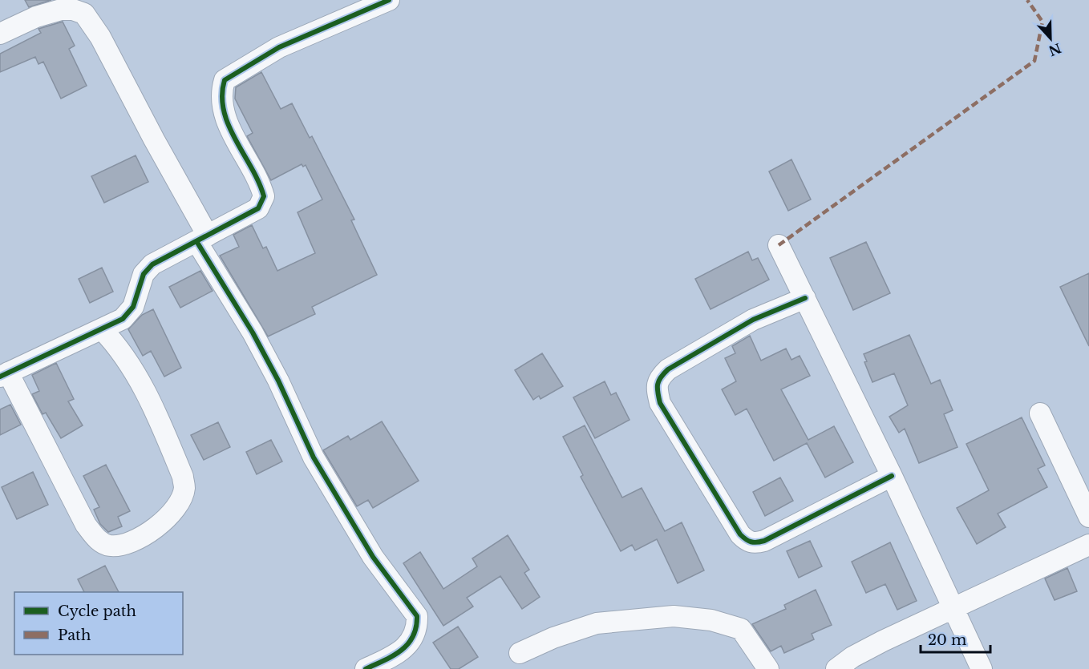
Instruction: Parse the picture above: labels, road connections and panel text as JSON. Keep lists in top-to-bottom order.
{
  "legend": ["Cycle path", "Path"],
  "scale_bar": "20 m",
  "north": "bottom"
}
